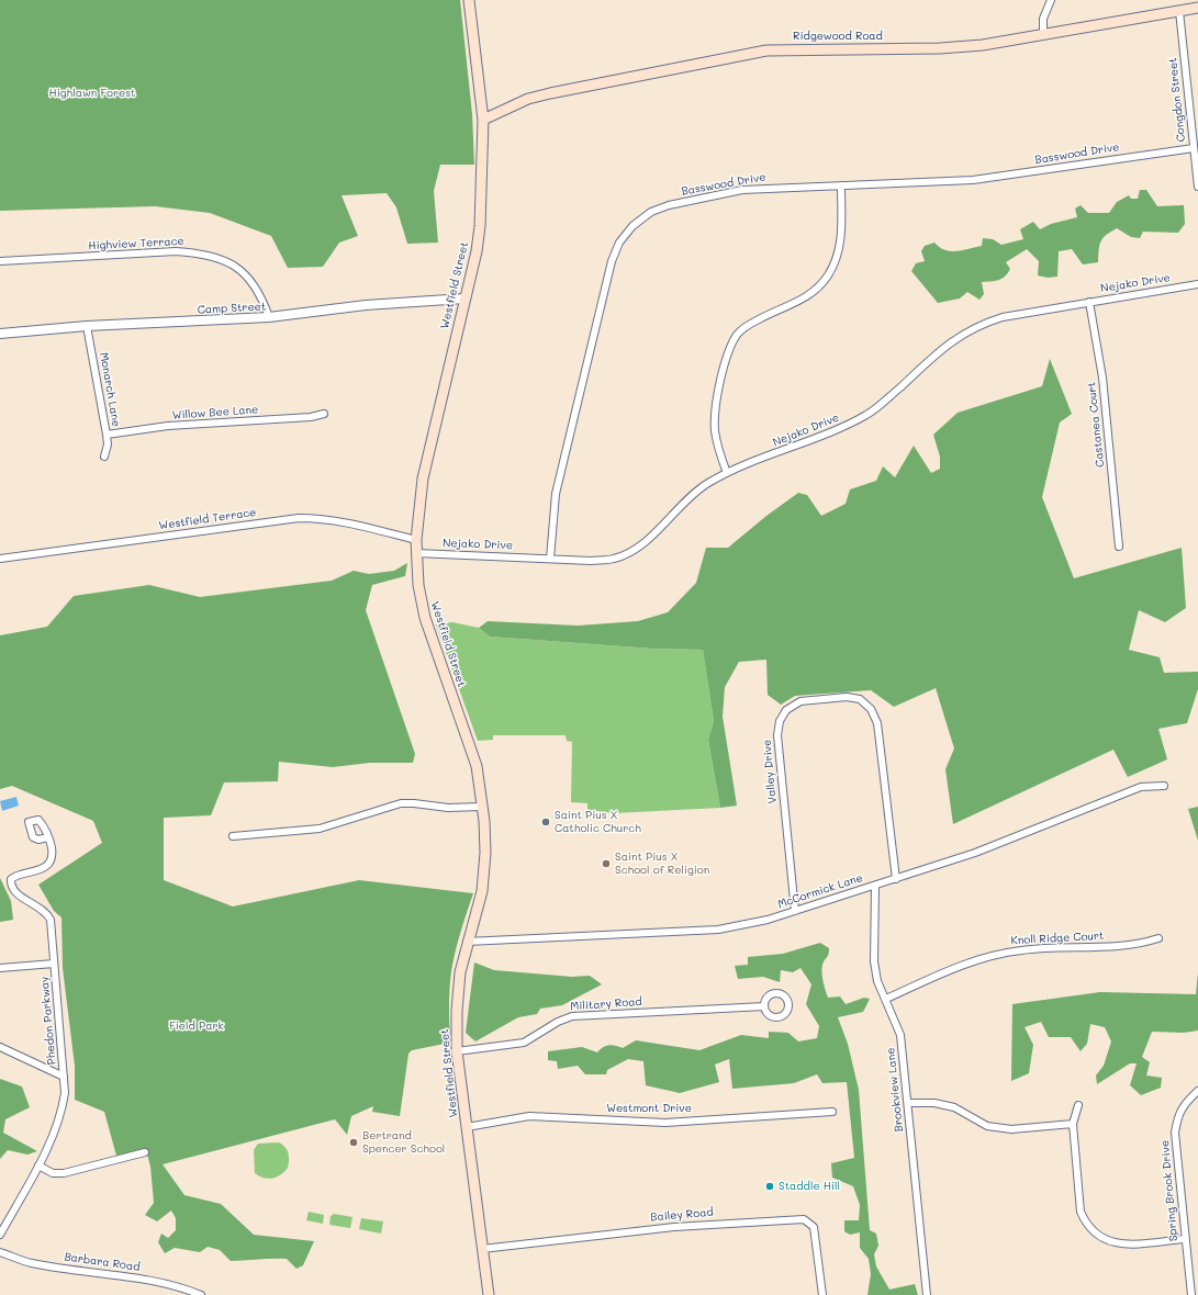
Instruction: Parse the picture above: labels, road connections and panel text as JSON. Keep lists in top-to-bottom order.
{
  "streets": {
    "main road": ["Ridgewood Road", "Westfield Street"],
    "street": [
      "Congdon Street",
      "Basswood Drive",
      "Highview Terrace",
      "Nejako Drive",
      "Camp Street",
      "Monarch Lane",
      "Willow Bee Lane",
      "Castanea Court",
      "Westfield Terrace",
      "Valley Drive",
      "McCormick Lane",
      "Knoll Ridge Court",
      "Military Road",
      "Phedon Parkway",
      "Brookview Lane",
      "Westmont Drive",
      "Spring Brook Drive",
      "Bailey Road",
      "Barbara Road"
    ]
  },
  "crossings": [
    ["Ridgewood Road", "Congdon Street"],
    ["Ridgewood Road", "Westfield Street"],
    ["Congdon Street", "Basswood Drive"],
    ["Basswood Drive", "Nejako Drive"],
    ["Highview Terrace", "Camp Street"],
    ["Nejako Drive", "Westfield Street"],
    ["Nejako Drive", "Castanea Court"],
    ["Westfield Street", "Camp Street"],
    ["Westfield Street", "Westfield Terrace"],
    ["Westfield Street", "McCormick Lane"],
    ["Westfield Street", "Military Road"],
    ["Westfield Street", "Westmont Drive"],
    ["Westfield Street", "Bailey Road"],
    ["Camp Street", "Monarch Lane"],
    ["Monarch Lane", "Willow Bee Lane"],
    ["Valley Drive", "McCormick Lane"],
    ["McCormick Lane", "Brookview Lane"],
    ["Knoll Ridge Court", "Brookview Lane"]
  ],
  "parks": ["Highlawn Forest", "Field Park"],
  "places": [
    "Saint Pius X Catholic Church",
    "Saint Pius X School of Religion",
    "Bertrand Spencer School",
    "Staddle Hill"
  ]
}
